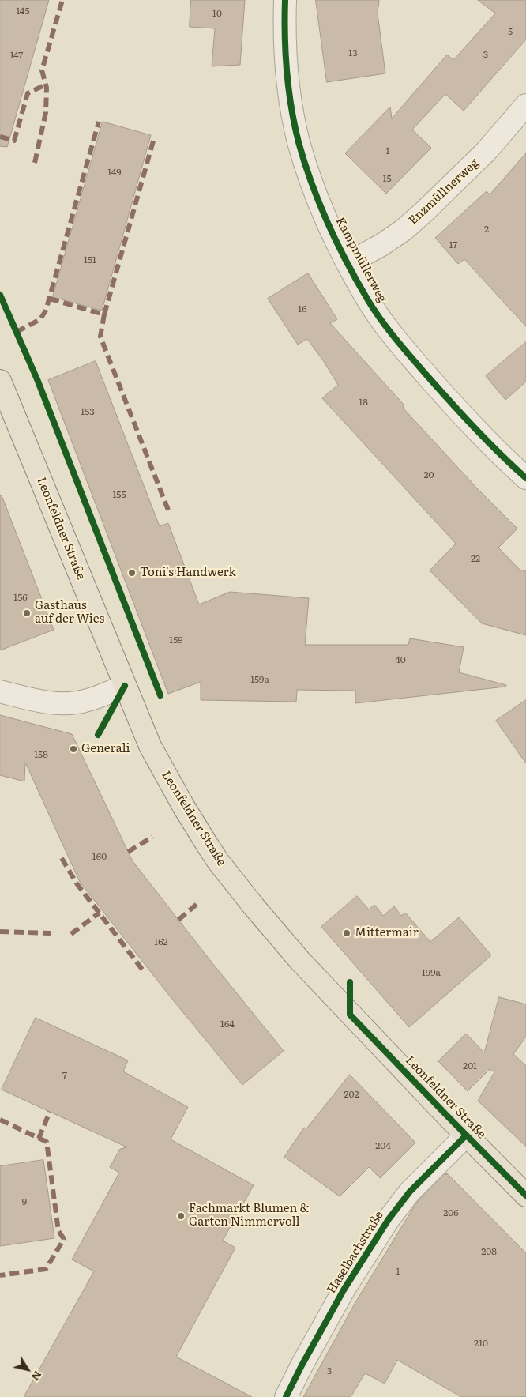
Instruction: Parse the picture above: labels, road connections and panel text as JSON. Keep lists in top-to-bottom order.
{
  "streets": {
    "main road": ["Leonfeldner Straße"],
    "street": ["Enzmüllnerweg", "Kampmüllerweg", "Haselbachstraße"]
  },
  "crossings": [
    ["Enzmüllnerweg", "Kampmüllerweg"],
    ["Leonfeldner Straße", "Haselbachstraße"]
  ],
  "places": [
    "Toni's Handwerk",
    "Gasthaus auf der Wies",
    "Generali",
    "Mittermair",
    "Fachmarkt Blumen & Garten Nimmervoll"
  ],
  "house_numbers": [
    "145",
    "10",
    "5",
    "13",
    "3",
    "147",
    "1",
    "149",
    "15",
    "2",
    "17",
    "151",
    "16",
    "18",
    "153",
    "20",
    "155",
    "22",
    "156",
    "159",
    "40",
    "159a",
    "158",
    "160",
    "162",
    "199a",
    "164",
    "201",
    "7",
    "202",
    "204",
    "9",
    "206",
    "208",
    "1",
    "210",
    "3"
  ],
  "north": "bottom right"
}
